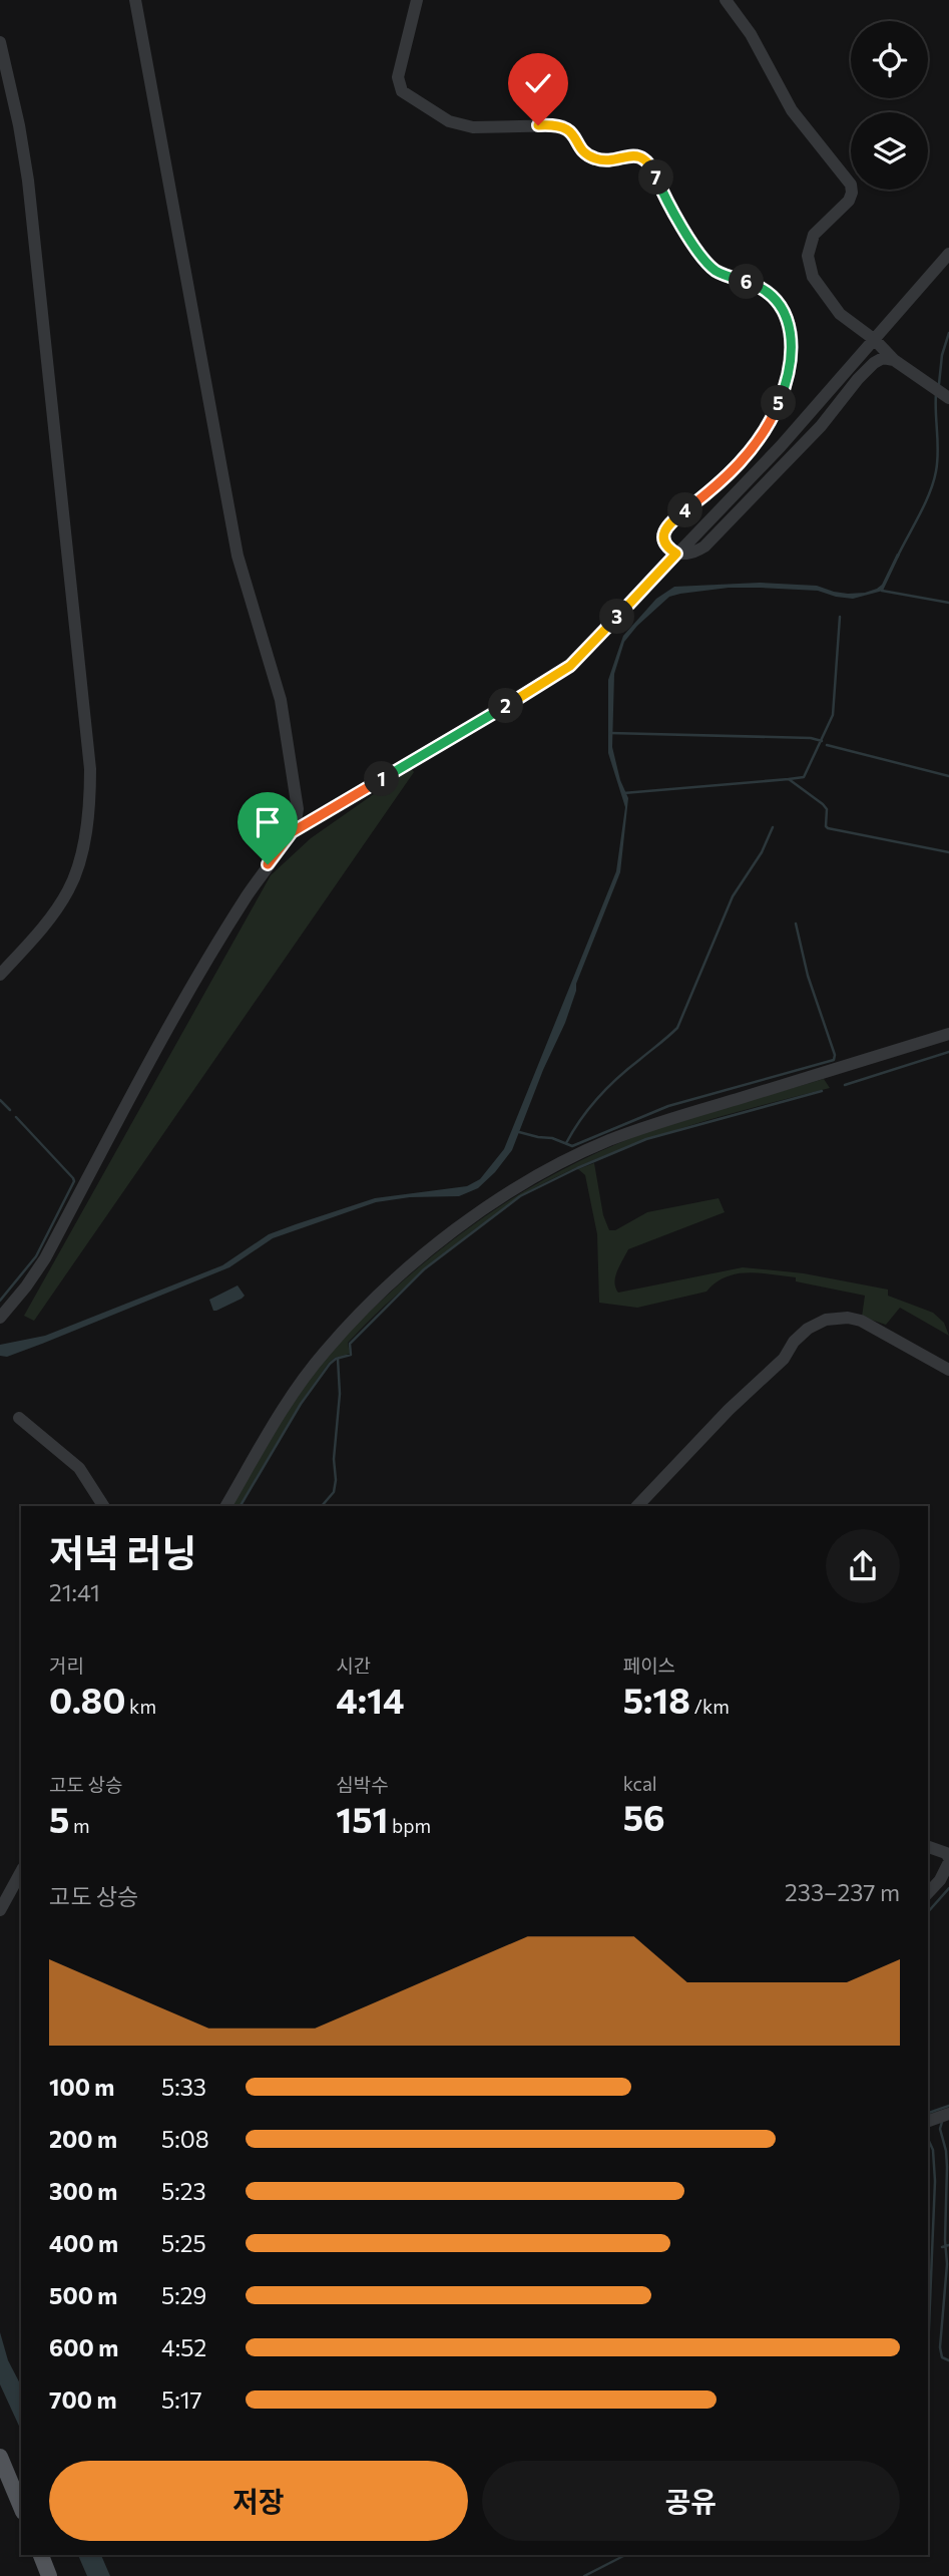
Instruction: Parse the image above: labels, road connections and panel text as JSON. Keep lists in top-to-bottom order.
{
  "page": {
    "pins": [
      "7",
      "6",
      "5",
      "4",
      "3",
      "2",
      "1"
    ],
    "heading": ["저녁 러닝", "21:41"],
    "stats": [
      ["거리", "0.80 km"],
      ["시간", "4:14"],
      ["페이스", "5:18 /km"],
      ["고도 상승", "5 m"],
      ["심박수", "151 bpm"],
      ["kcal", "56"]
    ],
    "chart": ["고도 상승", "233–237 m"],
    "list": [
      {
        "name": "100 m",
        "note": "5:33"
      },
      {
        "name": "200 m",
        "note": "5:08"
      },
      {
        "name": "300 m",
        "note": "5:23"
      },
      {
        "name": "400 m",
        "note": "5:25"
      },
      {
        "name": "500 m",
        "note": "5:29"
      },
      {
        "name": "600 m",
        "note": "4:52"
      },
      {
        "name": "700 m",
        "note": "5:17"
      }
    ],
    "buttons": ["저장", "공유"]
  }
}
